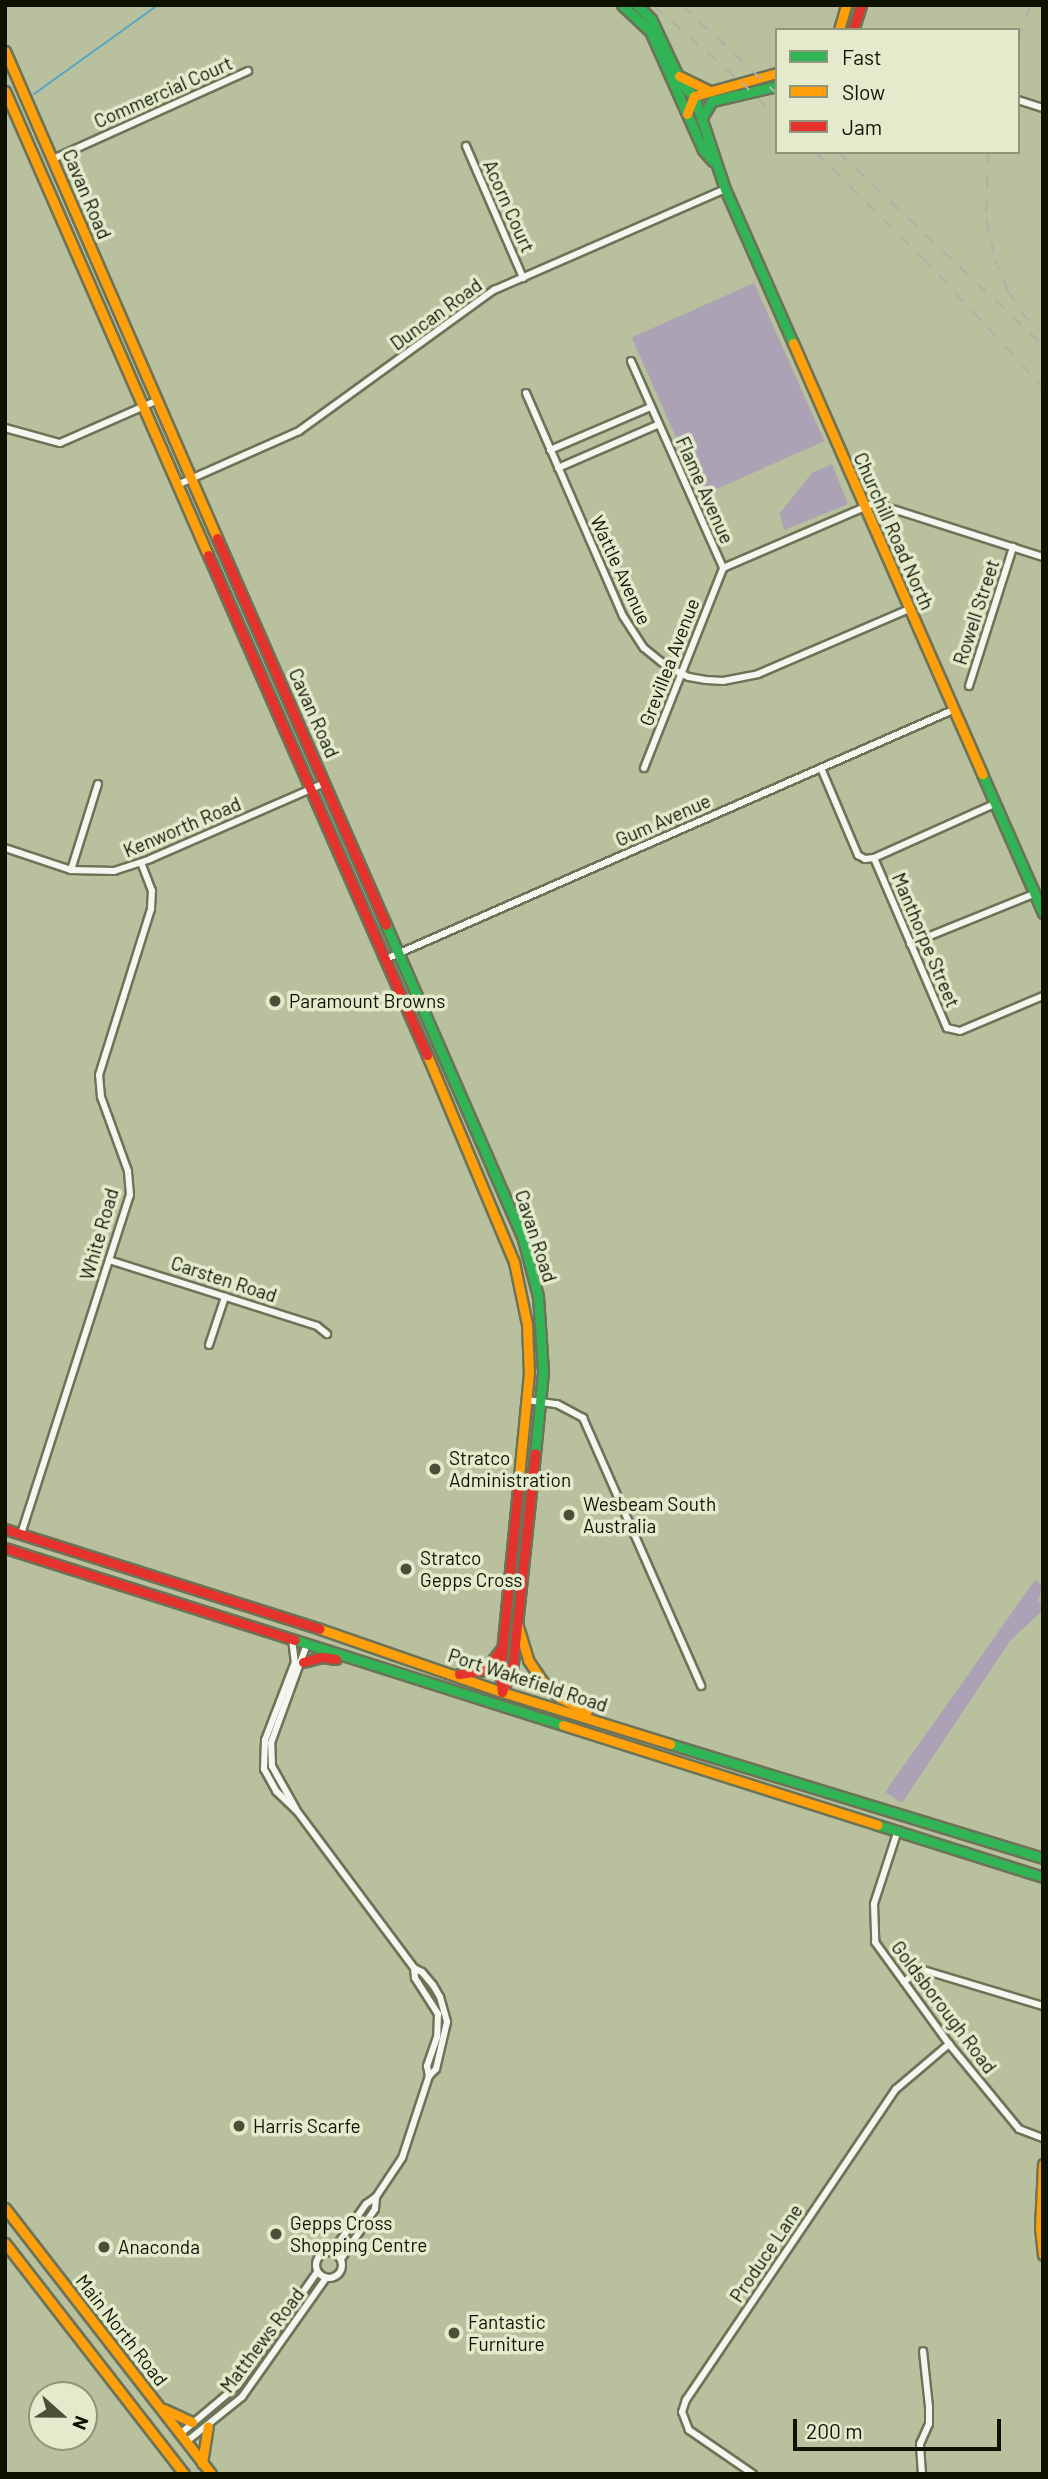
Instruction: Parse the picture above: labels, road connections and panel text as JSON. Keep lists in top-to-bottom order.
{
  "streets": {
    "main road": [
      "Cavan Road",
      "Churchill Road North",
      "Port Wakefield Road",
      "Main North Road"
    ],
    "street": [
      "Commercial Court",
      "Acorn Court",
      "Duncan Road",
      "Flame Avenue",
      "Wattle Avenue",
      "Rowell Street",
      "Grevillea Avenue",
      "Gum Avenue",
      "Kenworth Road",
      "Manthorpe Street",
      "White Road",
      "Carsten Road",
      "Goldsborough Road",
      "Produce Lane",
      "Matthews Road"
    ]
  },
  "crossings": [
    ["Commercial Court", "Cavan Road"],
    ["Cavan Road", "Duncan Road"],
    ["Cavan Road", "Gum Avenue"],
    ["Cavan Road", "Kenworth Road"],
    ["Cavan Road", "Port Wakefield Road"],
    ["Acorn Court", "Duncan Road"],
    ["Duncan Road", "Churchill Road North"],
    ["Flame Avenue", "Churchill Road North"],
    ["Flame Avenue", "Grevillea Avenue"],
    ["Churchill Road North", "Wattle Avenue"],
    ["Churchill Road North", "Gum Avenue"],
    ["Wattle Avenue", "Grevillea Avenue"],
    ["Kenworth Road", "White Road"],
    ["White Road", "Carsten Road"],
    ["White Road", "Port Wakefield Road"],
    ["Port Wakefield Road", "Goldsborough Road"],
    ["Goldsborough Road", "Produce Lane"],
    ["Main North Road", "Matthews Road"]
  ],
  "places": [
    "Paramount Browns",
    "Stratco Administration",
    "Wesbeam South Australia",
    "Stratco Gepps Cross",
    "Harris Scarfe",
    "Gepps Cross Shopping Centre",
    "Anaconda",
    "Fantastic Furniture"
  ],
  "legend": ["Fast", "Slow", "Jam"],
  "scale_bar": "200 m",
  "north": "right"
}
